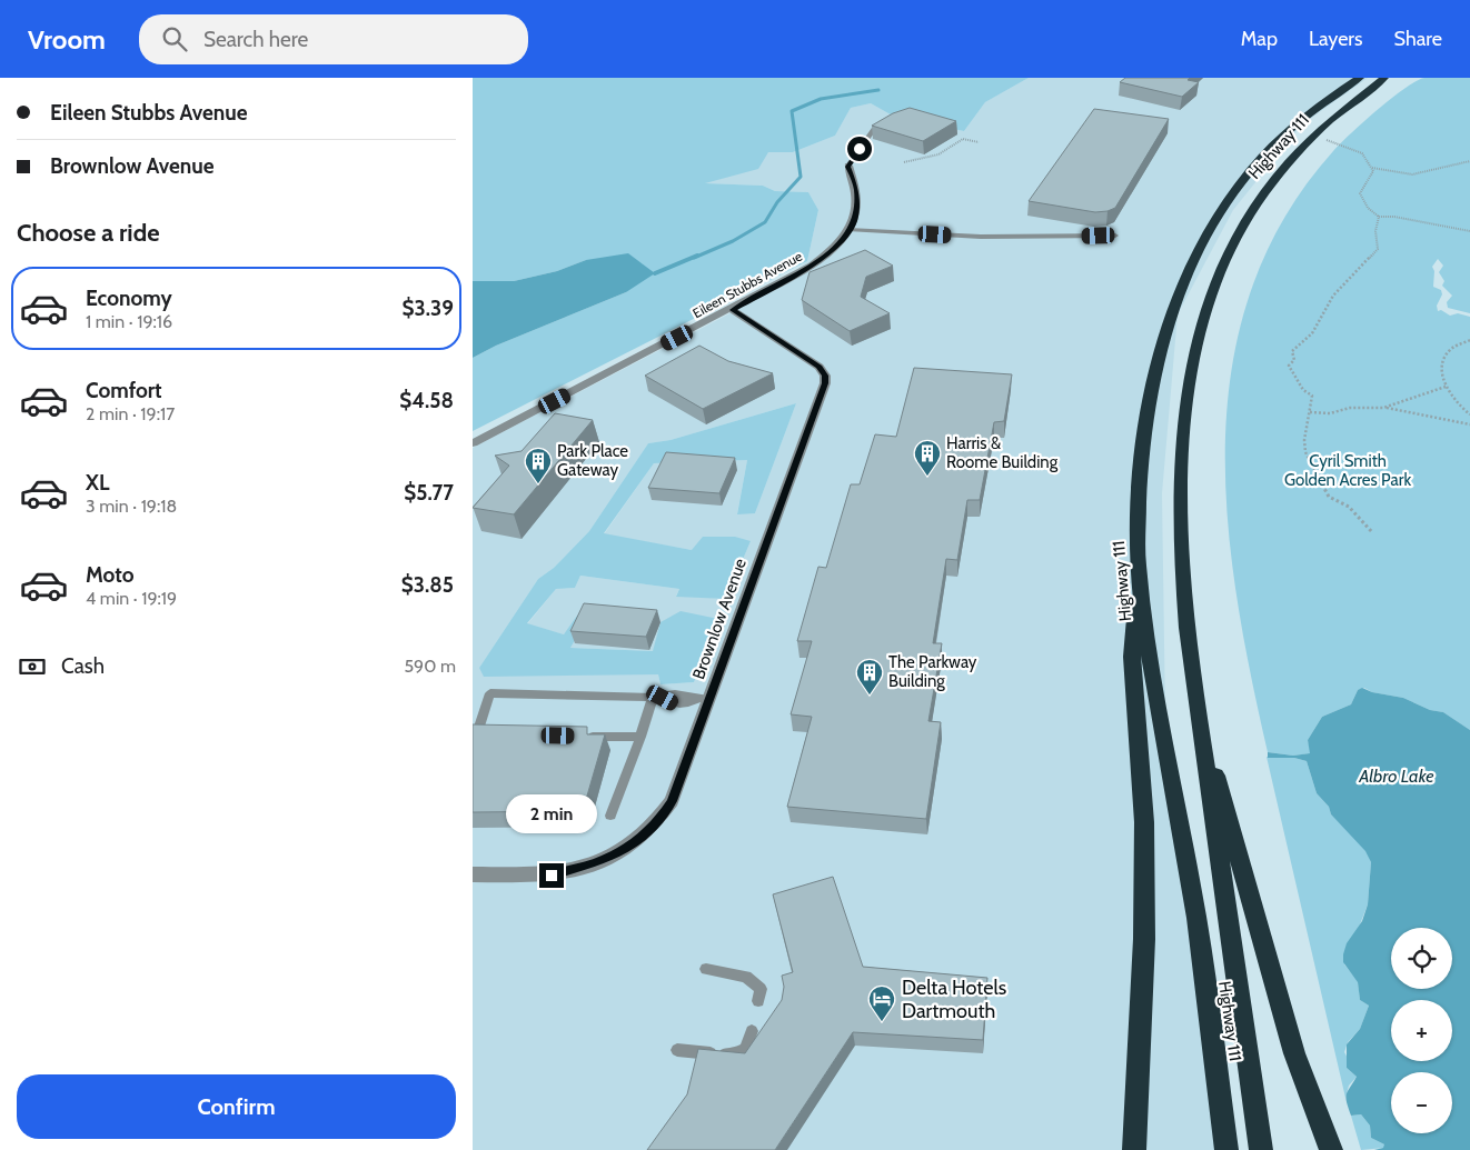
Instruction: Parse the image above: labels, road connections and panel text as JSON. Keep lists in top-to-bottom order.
{
  "streets": {
    "highway": ["Highway 111"],
    "street": ["Eileen Stubbs Avenue", "Brownlow Avenue"]
  },
  "crossings": [
    ["Eileen Stubbs Avenue", "Brownlow Avenue"]
  ],
  "water": ["Albro Lake"],
  "parks": ["Cyril Smith Golden Acres Park"],
  "places": {
    "building": ["Harris & Roome Building", "Park Place Gateway", "The Parkway Building"],
    "hotel": ["Delta Hotels Dartmouth"]
  },
  "page": {
    "header": "Vroom",
    "search": "Search here",
    "nav": ["Map", "Layers", "Share"],
    "banner": ["Eileen Stubbs Avenue", "Brownlow Avenue"],
    "heading": "Choose a ride",
    "list": [
      {
        "name": "Economy",
        "note": "1 min · 19:16",
        "value": "$3.39"
      },
      {
        "name": "Comfort",
        "note": "2 min · 19:17",
        "value": "$4.58"
      },
      {
        "name": "XL",
        "note": "3 min · 19:18",
        "value": "$5.77"
      },
      {
        "name": "Moto",
        "note": "4 min · 19:19",
        "value": "$3.85"
      }
    ],
    "pay": ["Cash", "590 m"],
    "bubble": "2 min",
    "map_buttons": ["+", "−"],
    "buttons": "Confirm"
  }
}
